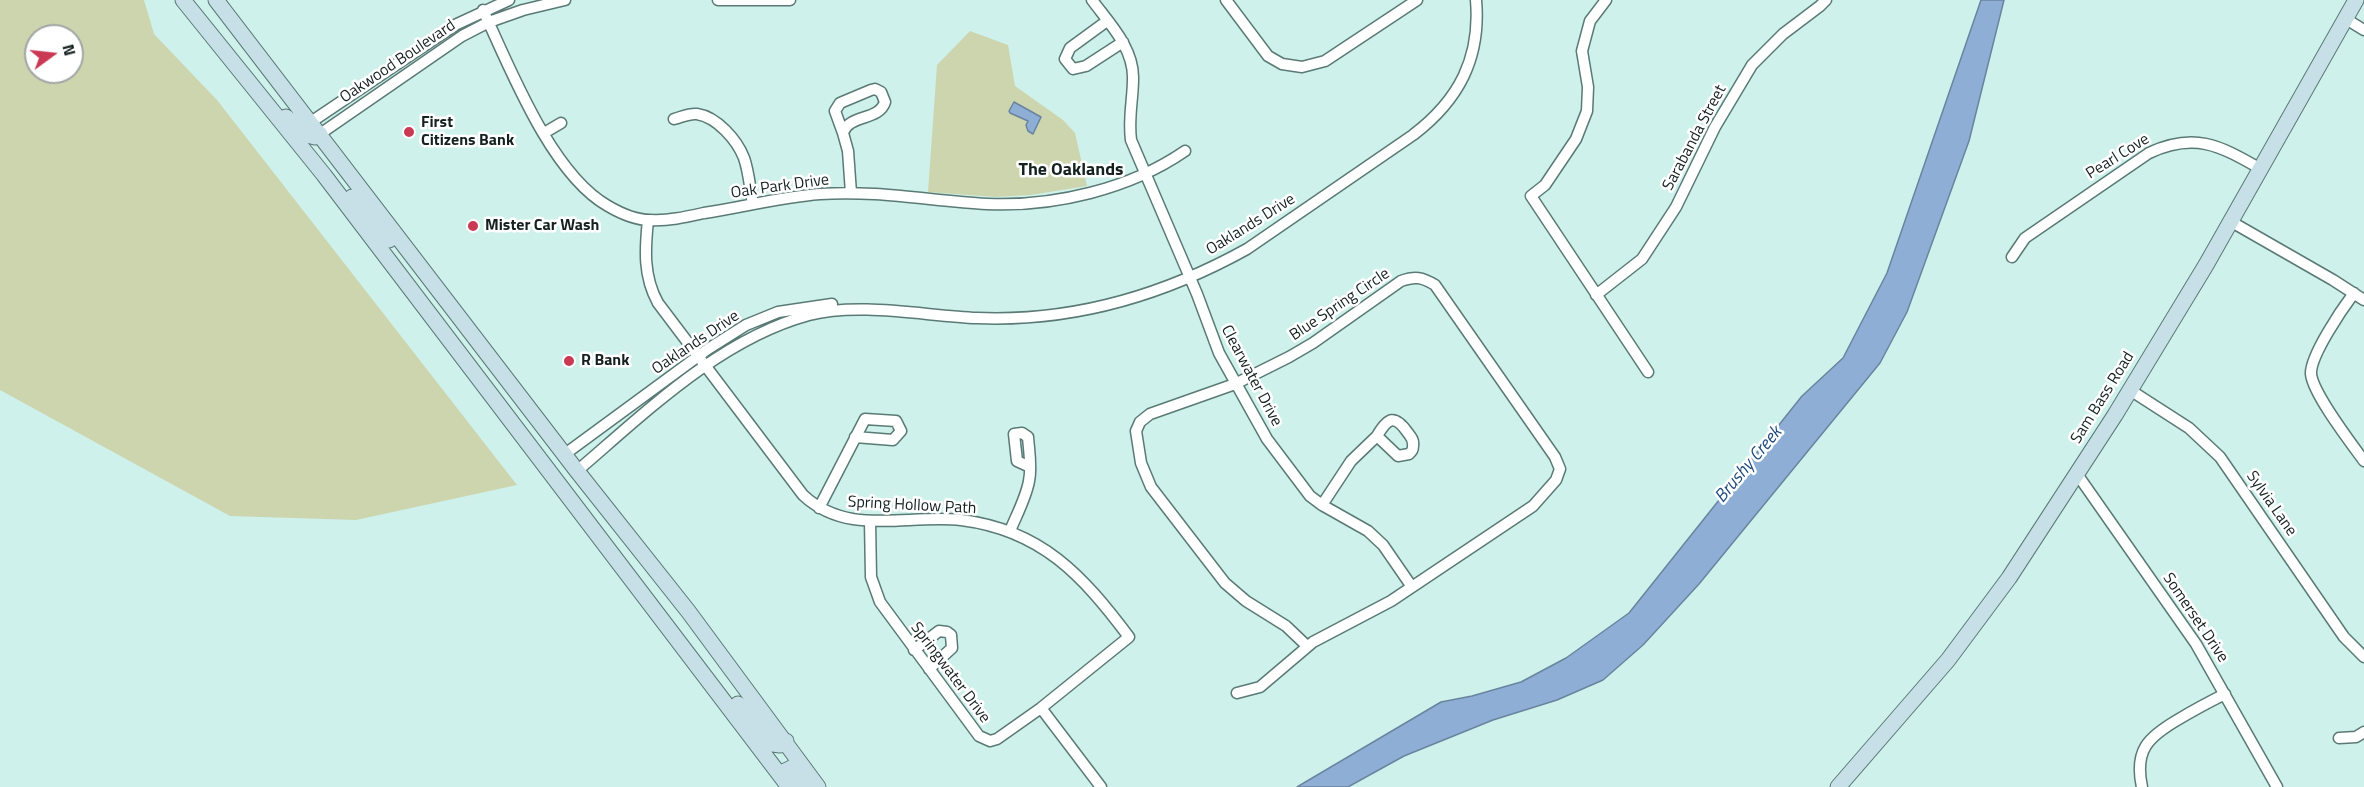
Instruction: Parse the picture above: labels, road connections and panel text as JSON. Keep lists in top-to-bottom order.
{
  "streets": {
    "main road": ["Sam Bass Road"],
    "street": [
      "Oakwood Boulevard",
      "Sarabanda Street",
      "Pearl Cove",
      "Oak Park Drive",
      "Oaklands Drive",
      "Blue Spring Circle",
      "Clearwater Drive",
      "Sylvia Lane",
      "Spring Hollow Path",
      "Somerset Drive",
      "Springwater Drive"
    ]
  },
  "crossings": [
    ["Oakwood Boulevard", "Oak Park Drive"],
    ["Pearl Cove", "Sam Bass Road"],
    ["Oak Park Drive", "Clearwater Drive"],
    ["Oak Park Drive", "Spring Hollow Path"],
    ["Oaklands Drive", "Clearwater Drive"],
    ["Oaklands Drive", "Spring Hollow Path"],
    ["Blue Spring Circle", "Clearwater Drive"],
    ["Sam Bass Road", "Sylvia Lane"],
    ["Sam Bass Road", "Somerset Drive"],
    ["Spring Hollow Path", "Springwater Drive"]
  ],
  "districts": ["The Oaklands"],
  "water": ["Brushy Creek"],
  "places": ["First Citizens Bank", "Mister Car Wash", "R Bank"],
  "north": "right"
}
